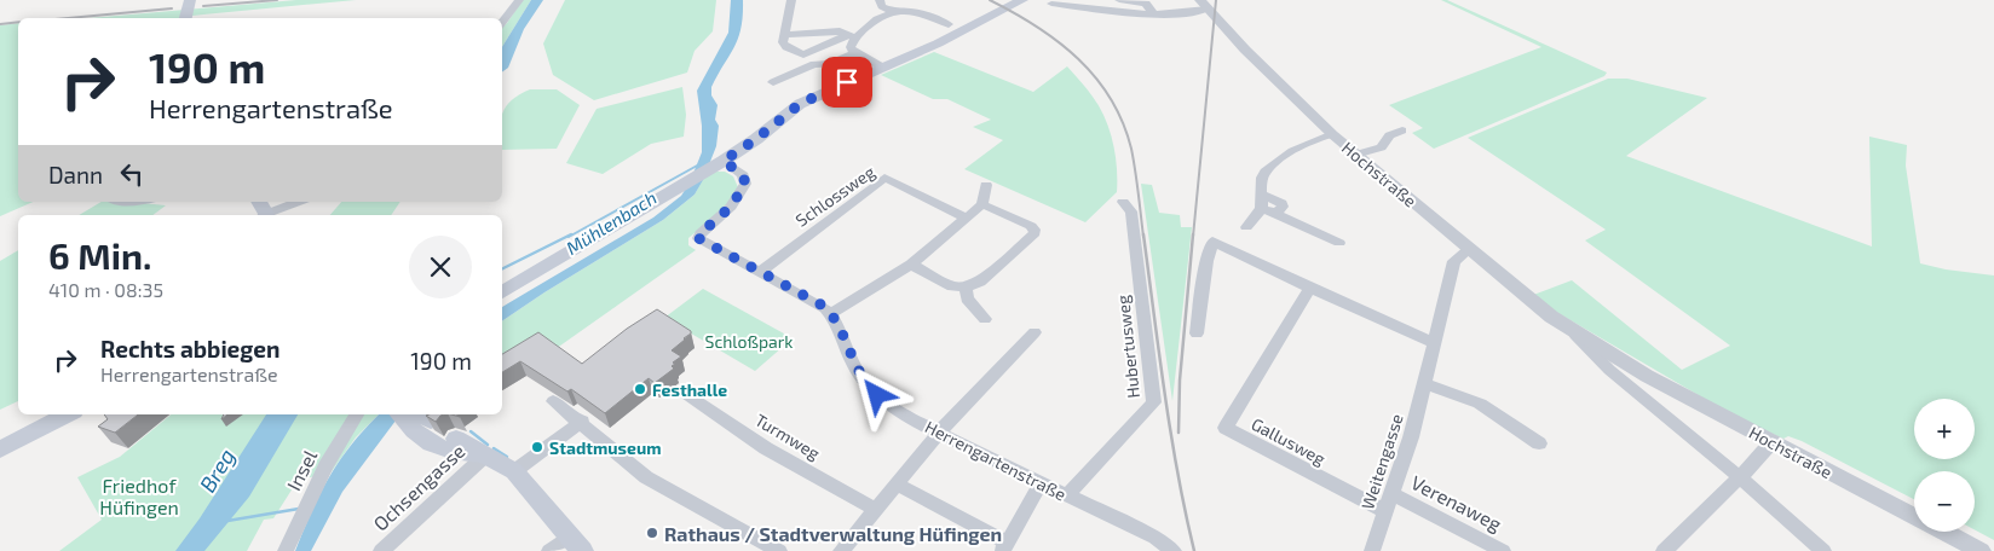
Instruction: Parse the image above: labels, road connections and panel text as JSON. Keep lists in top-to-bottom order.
{
  "streets": {
    "street": [
      "Hochstraße",
      "Schlossweg",
      "Hubertusweg",
      "Turmweg",
      "Gallusweg",
      "Herrengartenstraße",
      "Weitengasse",
      "Insel",
      "Ochsengasse",
      "Verenaweg"
    ]
  },
  "crossings": [
    ["Hochstraße", "Weitengasse"],
    ["Hubertusweg", "Herrengartenstraße"],
    ["Gallusweg", "Weitengasse"],
    ["Weitengasse", "Verenaweg"]
  ],
  "water": ["Mühlenbach", "Breg"],
  "parks": ["Schloßpark", "Friedhof Hüfingen"],
  "places": ["Festhalle", "Stadtmuseum", "Rathaus / Stadtverwaltung Hüfingen"],
  "page": {
    "turn": ["190 m", "Herrengartenstraße"],
    "then": "Dann",
    "heading": ["6 Min.", "410 m · 08:35"],
    "list": [
      {
        "name": "Rechts abbiegen",
        "note": "Herrengartenstraße",
        "value": "190 m"
      }
    ],
    "map_buttons": ["+", "−"]
  }
}
